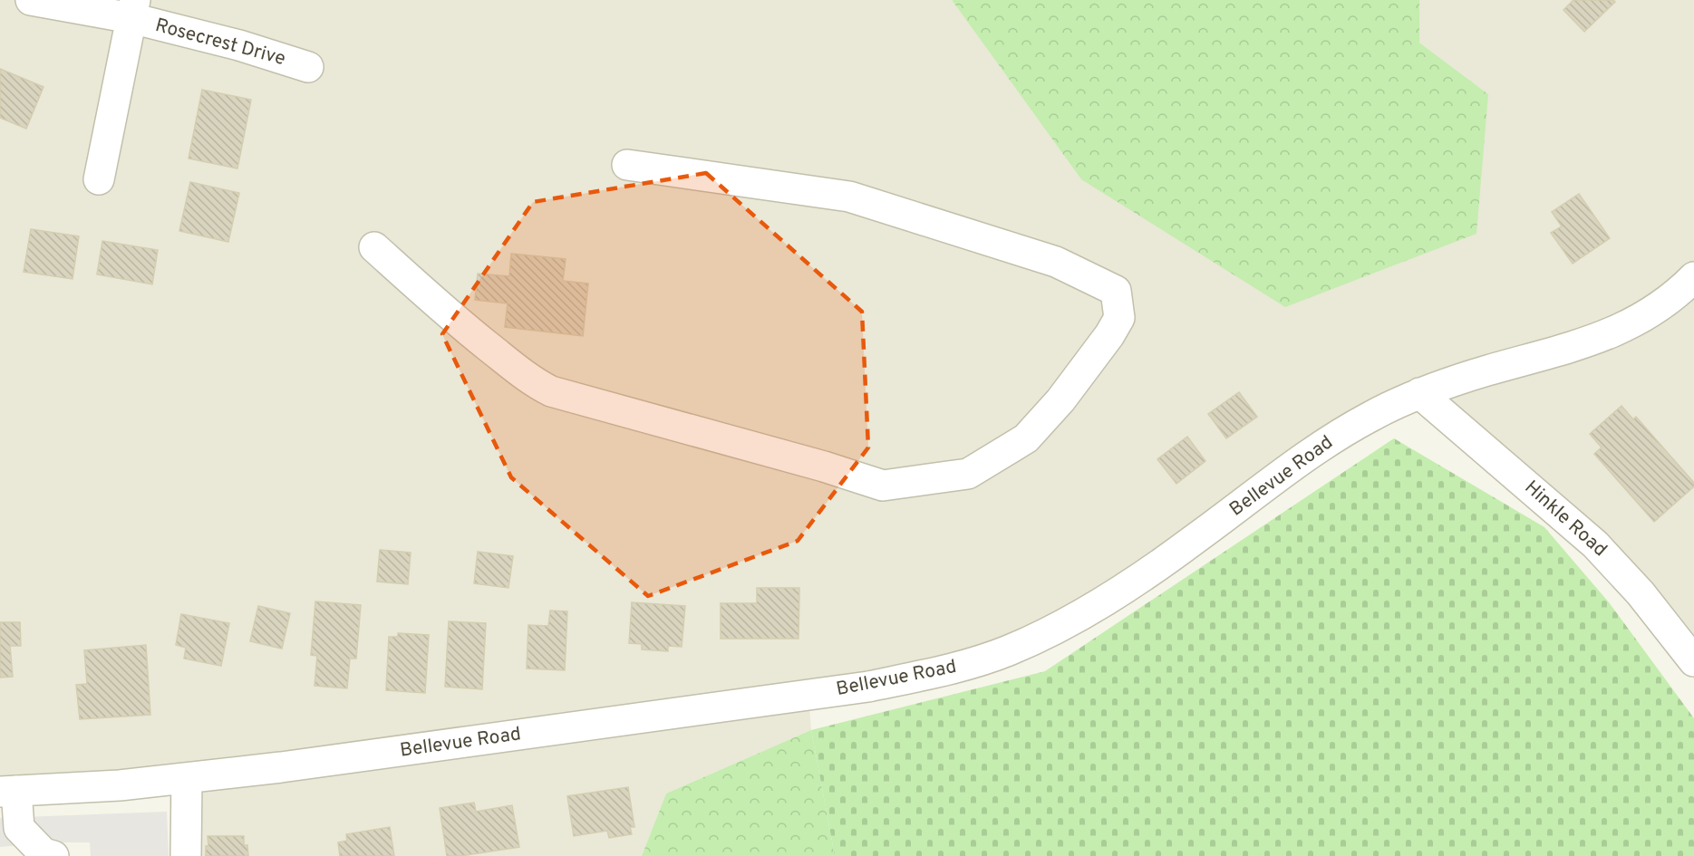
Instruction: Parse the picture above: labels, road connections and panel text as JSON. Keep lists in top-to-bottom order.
{
  "streets": {
    "street": ["Rosecrest Drive", "Bellevue Road", "Hinkle Road"]
  },
  "crossings": [
    ["Bellevue Road", "Hinkle Road"]
  ]
}
